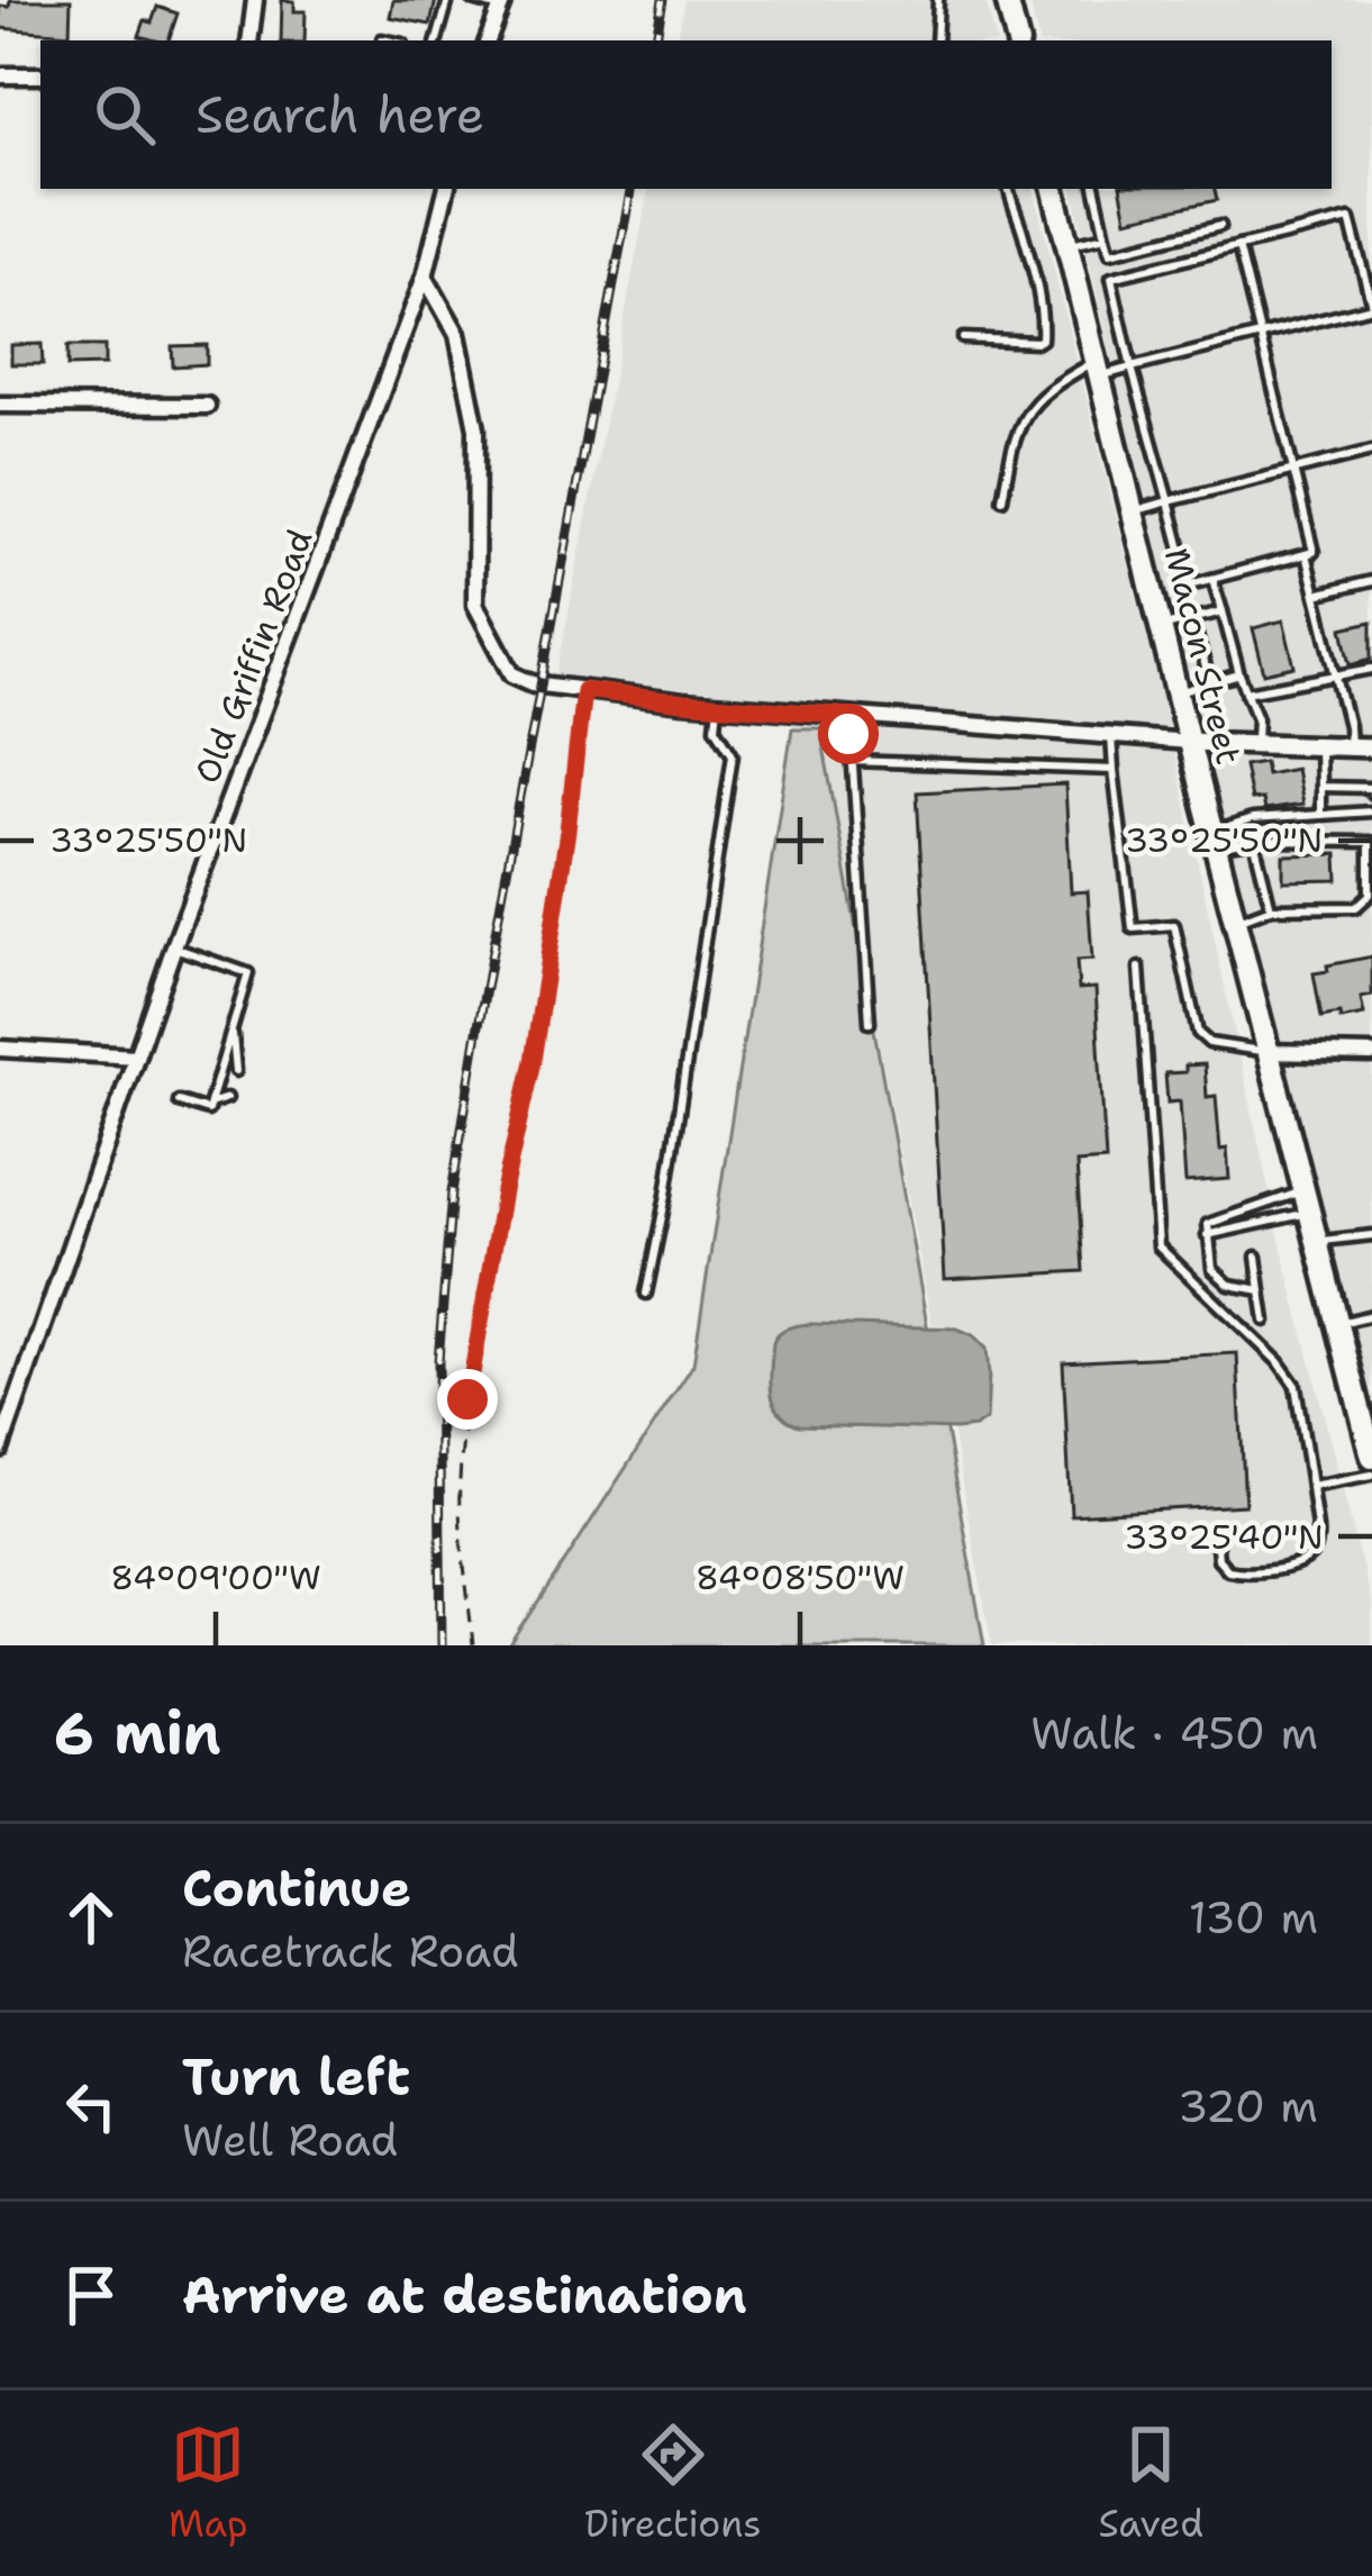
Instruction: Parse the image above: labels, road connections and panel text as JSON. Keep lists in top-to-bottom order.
{
  "streets": {
    "main road": ["Macon Street"],
    "street": ["Old Griffin Road"]
  },
  "page": {
    "search": "Search here",
    "heading": ["6 min", "Walk · 450 m"],
    "list": [
      ["Continue", "Racetrack Road", "130 m"],
      ["Turn left", "Well Road", "320 m"],
      "Arrive at destination"
    ],
    "nav": ["Map", "Directions", "Saved"]
  },
  "coordinates": [
    "33°25'50\"N",
    "33°25'40\"N",
    "84°09'00\"W",
    "84°08'50\"W"
  ]
}
